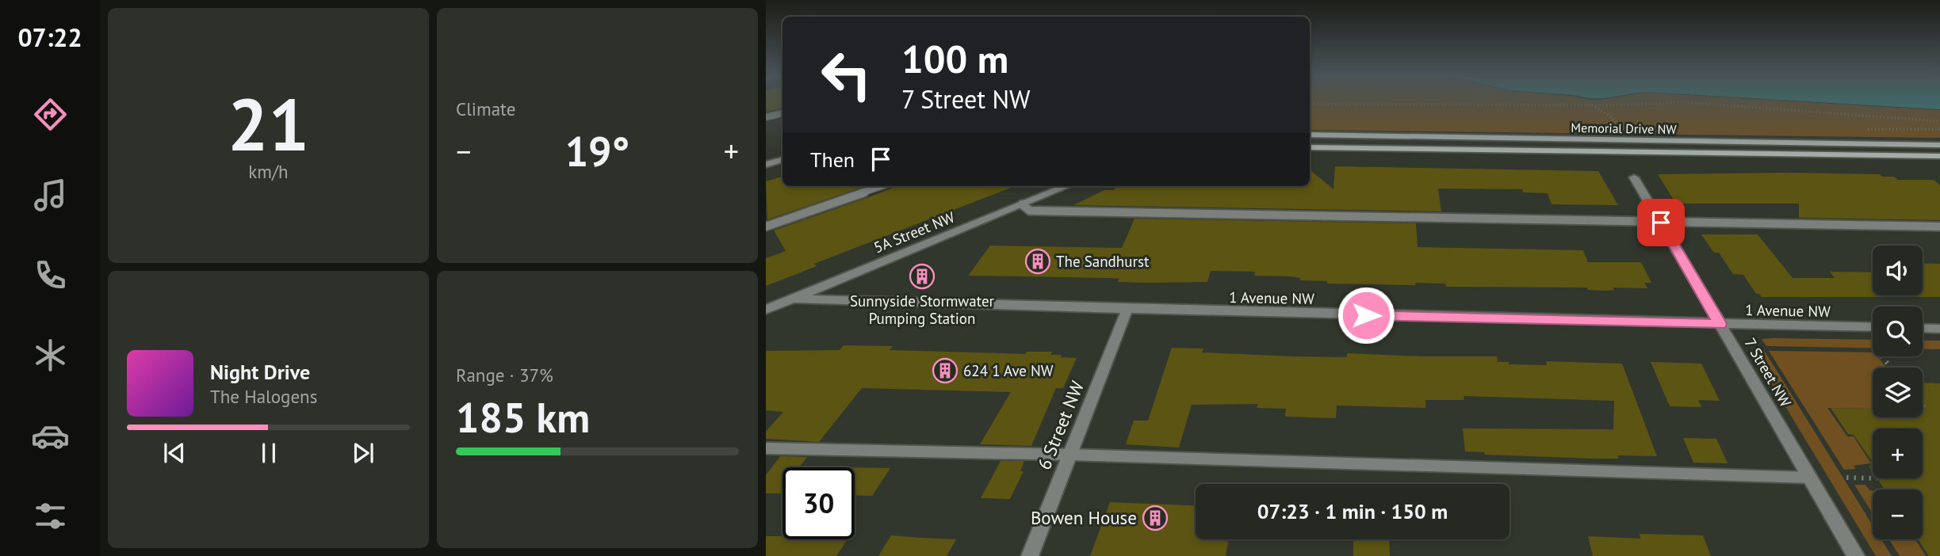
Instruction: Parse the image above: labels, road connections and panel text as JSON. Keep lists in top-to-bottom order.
{
  "streets": {
    "main road": ["Memorial Drive NW"],
    "street": [
      "5A Street NW",
      "1 Avenue NW",
      "7 Street NW",
      "6 Street NW"
    ]
  },
  "crossings": [
    ["5A Street NW", "1 Avenue NW"],
    ["1 Avenue NW", "7 Street NW"],
    ["1 Avenue NW", "6 Street NW"]
  ],
  "places": {
    "building": [
      "The Sandhurst",
      "Sunnyside Stormwater Pumping Station",
      "624 1 Ave NW",
      "Bowen House"
    ]
  },
  "page": {
    "tabs": "07:22",
    "tile": [
      ["21", "km/h"],
      "Climate",
      ["Range · 37%", "185 km"]
    ],
    "turn": ["100 m", "7 Street NW"],
    "heat": ["−", "19°", "+"],
    "then": "Then",
    "map_buttons": ["+", "−"],
    "song": ["Night Drive", "The Halogens"],
    "limit": "30",
    "trip": "07:23 · 1 min · 150 m"
  }
}
